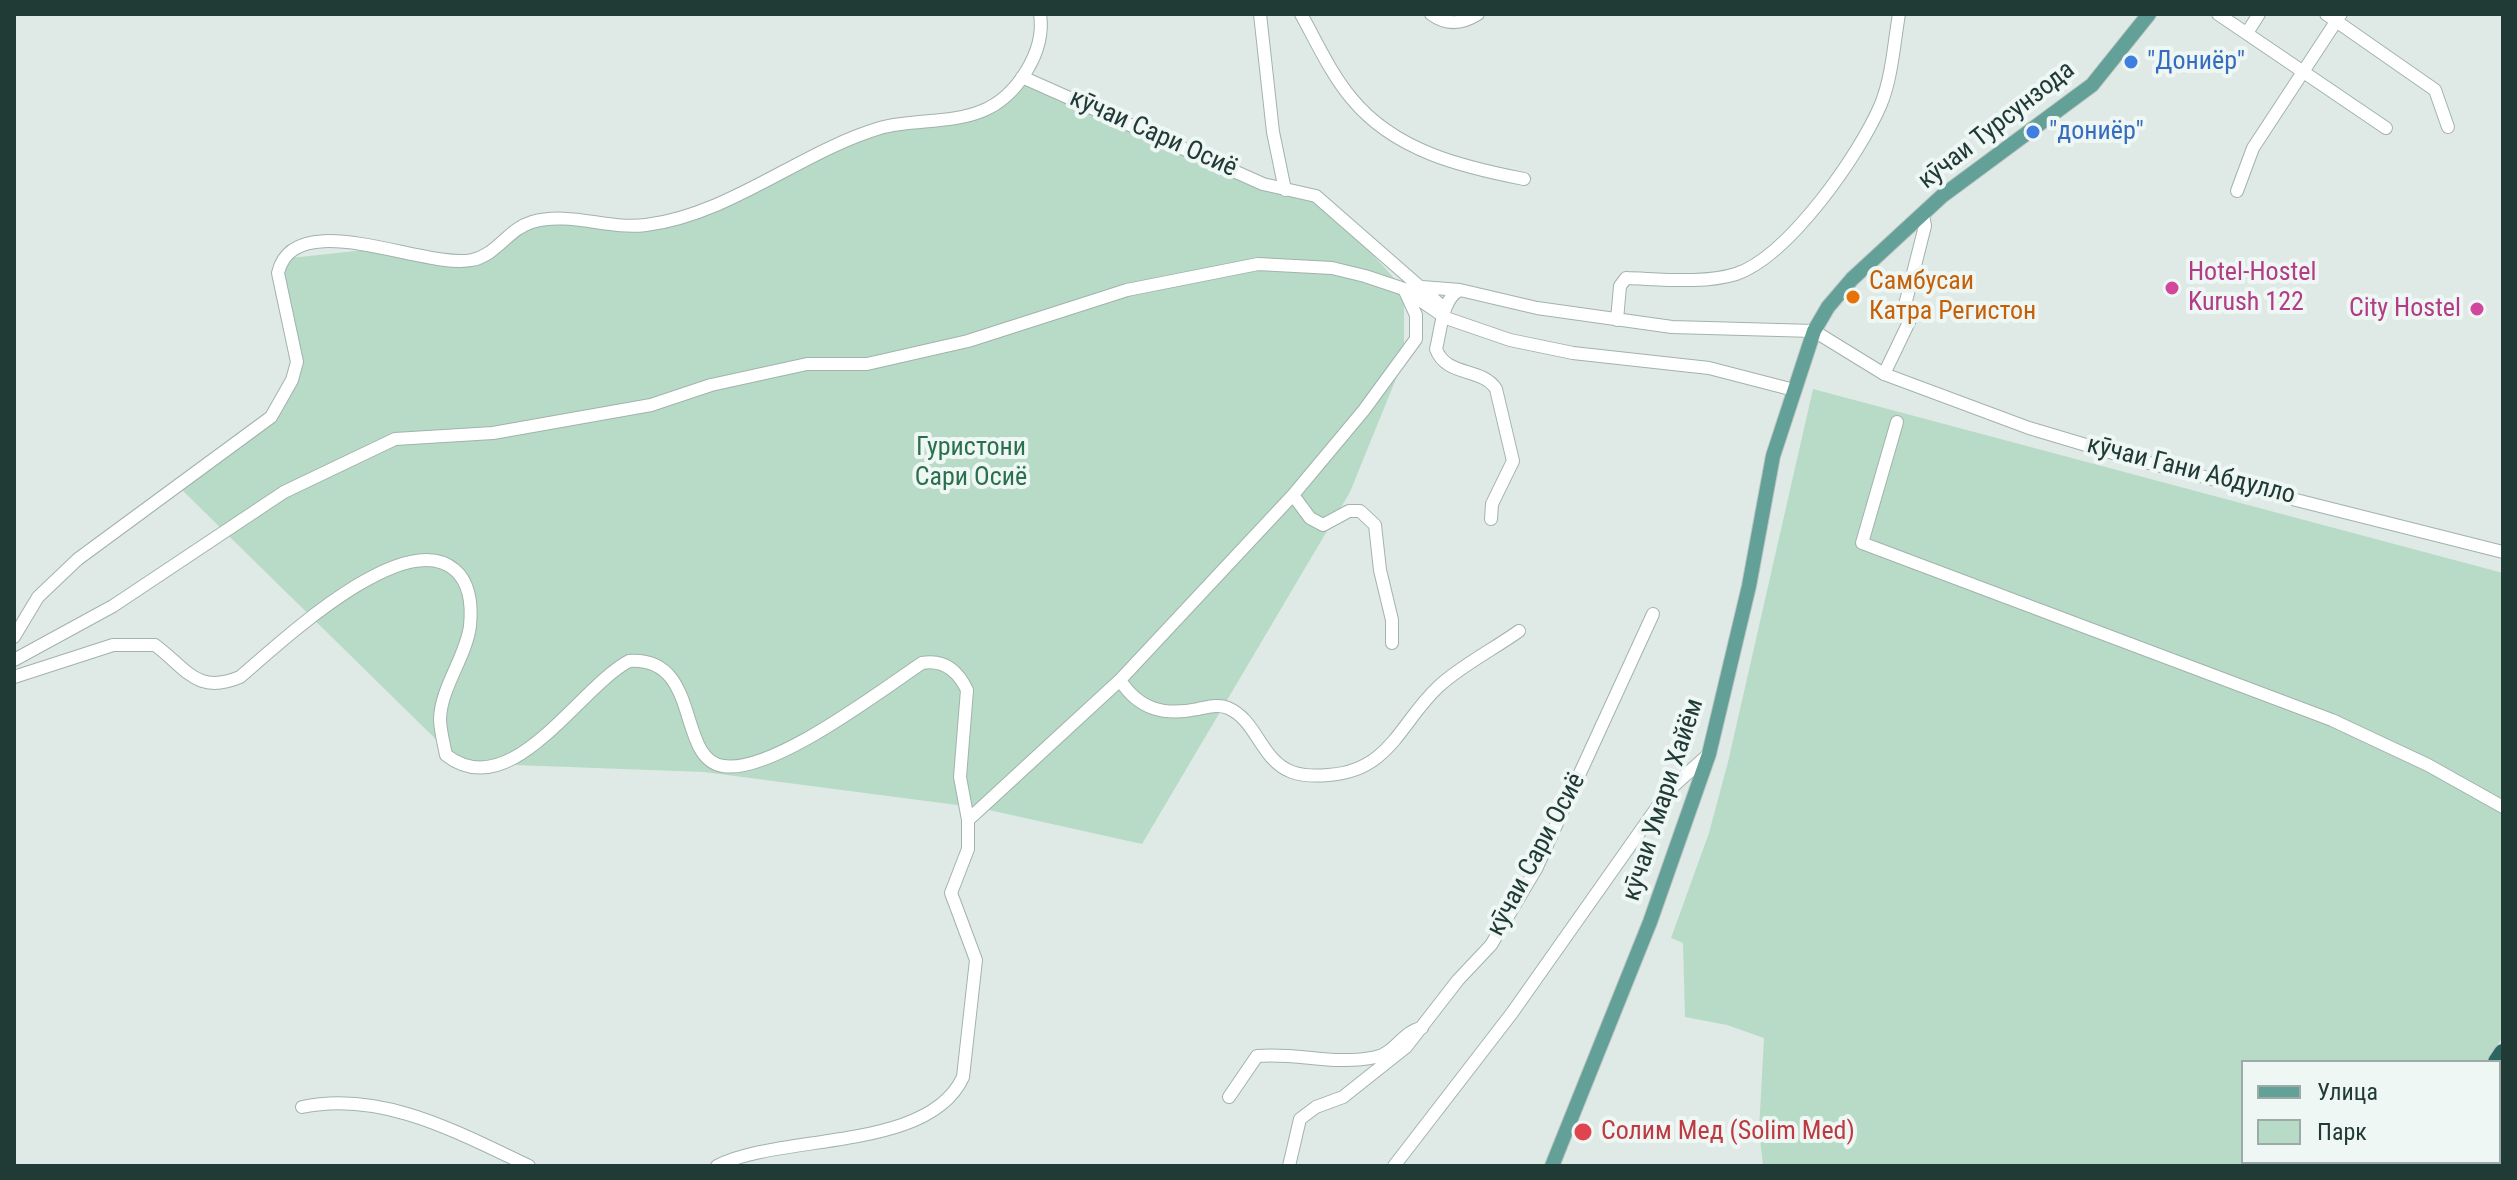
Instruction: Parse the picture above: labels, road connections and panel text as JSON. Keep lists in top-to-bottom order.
{
  "streets": {
    "main road": ["кӯчаи Турсунзода", "кӯчаи Умари Хайём"],
    "street": ["кӯчаи Сари Осиё", "кӯчаи Гани Абдулло"]
  },
  "crossings": [
    ["кӯчаи Турсунзода", "кӯчаи Сари Осиё"],
    ["кӯчаи Турсунзода", "кӯчаи Гани Абдулло"],
    ["кӯчаи Турсунзода", "кӯчаи Умари Хайём"],
    ["кӯчаи Сари Осиё", "кӯчаи Умари Хайём"]
  ],
  "parks": ["Гуристони Сари Осиё"],
  "places": [
    "\"Дониёр\"",
    "\"дониёр\"",
    "Hotel-Hostel Kurush 122",
    "Самбусаи Катра Регистон",
    "City Hostel",
    "Солим Мед (Solim Med)"
  ],
  "legend": ["Улица", "Парк"]
}
